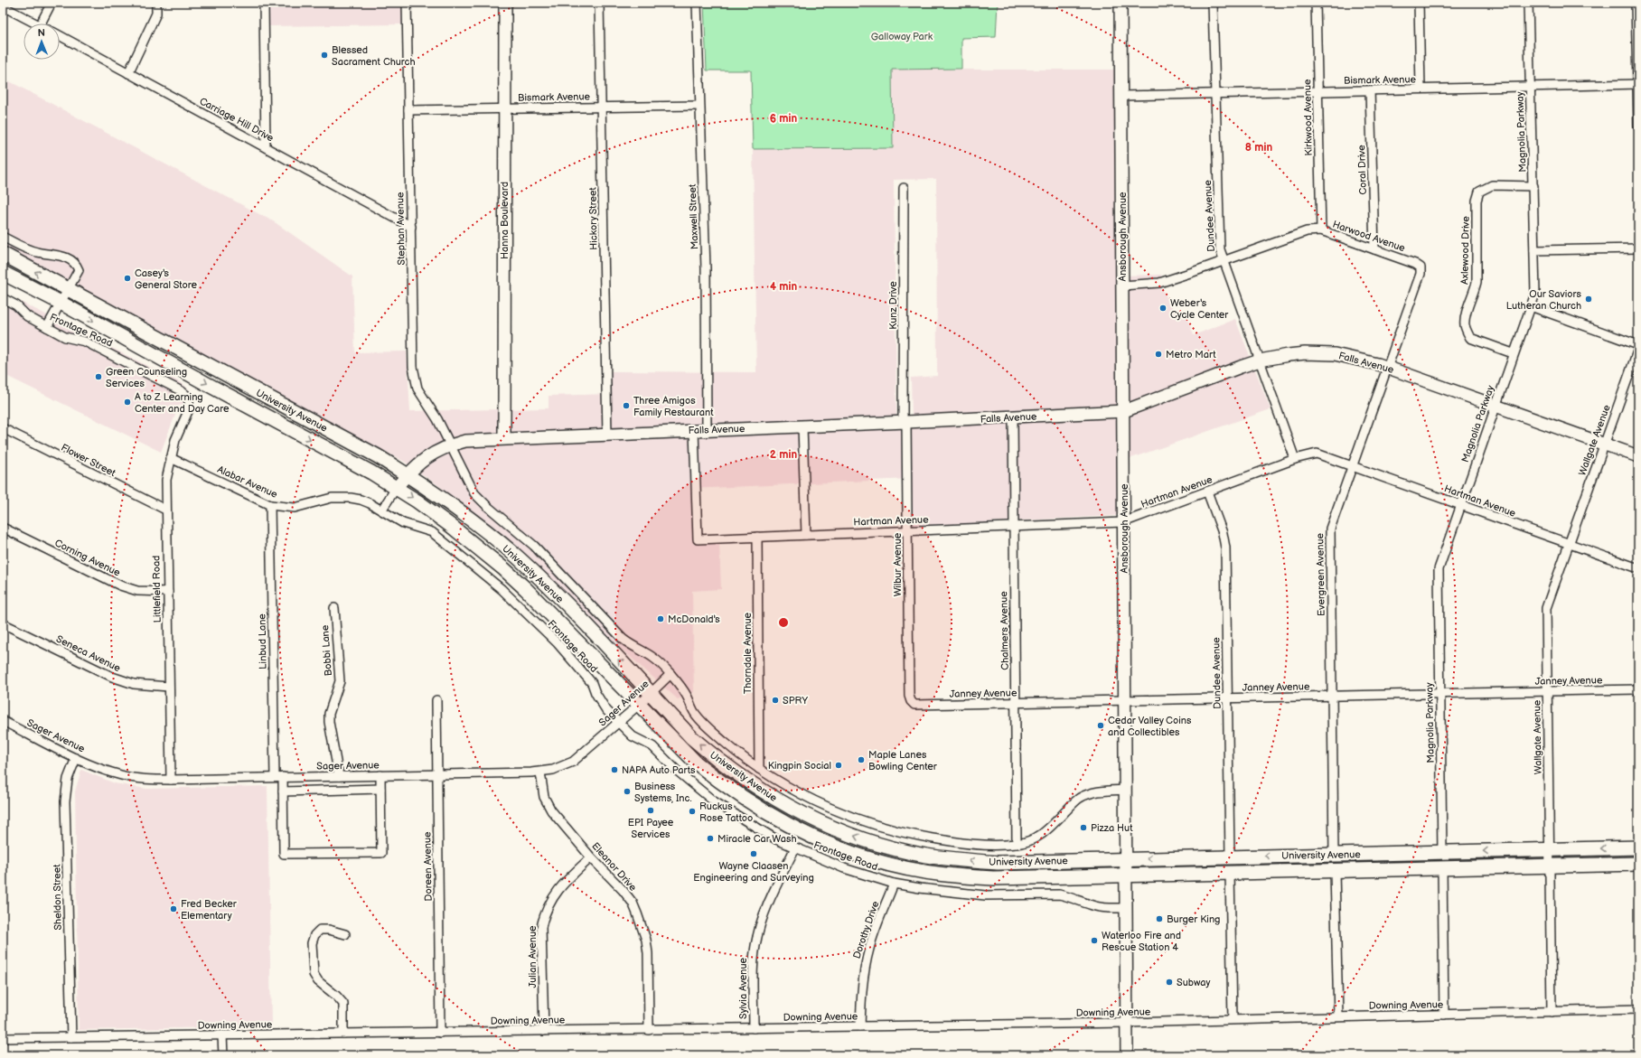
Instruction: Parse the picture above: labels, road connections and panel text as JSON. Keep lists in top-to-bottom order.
{
  "streets": {
    "main road": ["University Avenue"],
    "street": [
      "Bismark Avenue",
      "Kirkwood Avenue",
      "Carriage Hill Drive",
      "Magnolia Parkway",
      "Coral Drive",
      "Dundee Avenue",
      "Maxwell Street",
      "Hickory Street",
      "Hanna Boulevard",
      "Stephan Avenue",
      "Harwood Avenue",
      "Ansborough Avenue",
      "Axlewood Drive",
      "Kunz Drive",
      "Frontage Road",
      "Falls Avenue",
      "Wallgate Avenue",
      "Flower Street",
      "Alabar Avenue",
      "Hartman Avenue",
      "Corning Avenue",
      "Wilbur Avenue",
      "Evergreen Avenue",
      "Littlefield Road",
      "Chalmers Avenue",
      "Linbud Lane",
      "Bobbi Lane",
      "Seneca Avenue",
      "Thorndale Avenue",
      "Janney Avenue",
      "Sager Avenue",
      "Doreen Avenue",
      "Eleanor Drive",
      "Sheldon Street",
      "Dorothy Drive",
      "Julian Avenue",
      "Sylvia Avenue",
      "Downing Avenue"
    ]
  },
  "crossings": [
    ["Bismark Avenue", "Kirkwood Avenue"],
    ["Bismark Avenue", "Magnolia Parkway"],
    ["Bismark Avenue", "Coral Drive"],
    ["Bismark Avenue", "Dundee Avenue"],
    ["Bismark Avenue", "Maxwell Street"],
    ["Bismark Avenue", "Hickory Street"],
    ["Bismark Avenue", "Hanna Boulevard"],
    ["Bismark Avenue", "Stephan Avenue"],
    ["Bismark Avenue", "Ansborough Avenue"],
    ["Kirkwood Avenue", "Harwood Avenue"],
    ["Carriage Hill Drive", "Stephan Avenue"],
    ["Magnolia Parkway", "Axlewood Drive"],
    ["Magnolia Parkway", "Falls Avenue"],
    ["Magnolia Parkway", "University Avenue"],
    ["Magnolia Parkway", "Hartman Avenue"],
    ["Magnolia Parkway", "Janney Avenue"],
    ["Coral Drive", "Harwood Avenue"],
    ["Dundee Avenue", "Harwood Avenue"],
    ["Dundee Avenue", "Falls Avenue"],
    ["Dundee Avenue", "University Avenue"],
    ["Dundee Avenue", "Hartman Avenue"],
    ["Dundee Avenue", "Janney Avenue"],
    ["Maxwell Street", "Falls Avenue"],
    ["Hickory Street", "Falls Avenue"],
    ["Hanna Boulevard", "Falls Avenue"],
    ["Stephan Avenue", "Falls Avenue"],
    ["Harwood Avenue", "Ansborough Avenue"],
    ["Harwood Avenue", "Evergreen Avenue"],
    ["Ansborough Avenue", "Frontage Road"],
    ["Ansborough Avenue", "Falls Avenue"],
    ["Ansborough Avenue", "University Avenue"],
    ["Ansborough Avenue", "Hartman Avenue"],
    ["Ansborough Avenue", "Janney Avenue"],
    ["Ansborough Avenue", "Downing Avenue"],
    ["Kunz Drive", "Falls Avenue"],
    ["Kunz Drive", "Wilbur Avenue"],
    ["Frontage Road", "Falls Avenue"],
    ["Frontage Road", "Alabar Avenue"],
    ["Frontage Road", "Littlefield Road"],
    ["Frontage Road", "Sager Avenue"],
    ["Frontage Road", "Dorothy Drive"],
    ["Frontage Road", "Sylvia Avenue"],
    ["Falls Avenue", "University Avenue"],
    ["Falls Avenue", "Wallgate Avenue"],
    ["Falls Avenue", "Alabar Avenue"],
    ["Falls Avenue", "Hartman Avenue"],
    ["Falls Avenue", "Wilbur Avenue"],
    ["Falls Avenue", "Evergreen Avenue"],
    ["Falls Avenue", "Chalmers Avenue"],
    ["University Avenue", "Wallgate Avenue"],
    ["University Avenue", "Evergreen Avenue"],
    ["University Avenue", "Sager Avenue"],
    ["Wallgate Avenue", "Hartman Avenue"],
    ["Wallgate Avenue", "Janney Avenue"],
    ["Wallgate Avenue", "Downing Avenue"],
    ["Flower Street", "Littlefield Road"],
    ["Alabar Avenue", "Littlefield Road"],
    ["Alabar Avenue", "Linbud Lane"],
    ["Hartman Avenue", "Wilbur Avenue"],
    ["Hartman Avenue", "Evergreen Avenue"],
    ["Hartman Avenue", "Chalmers Avenue"],
    ["Hartman Avenue", "Thorndale Avenue"],
    ["Corning Avenue", "Littlefield Road"],
    ["Wilbur Avenue", "Janney Avenue"],
    ["Evergreen Avenue", "Janney Avenue"],
    ["Littlefield Road", "Seneca Avenue"],
    ["Littlefield Road", "Sager Avenue"],
    ["Chalmers Avenue", "Janney Avenue"],
    ["Linbud Lane", "Sager Avenue"],
    ["Bobbi Lane", "Sager Avenue"],
    ["Sager Avenue", "Doreen Avenue"],
    ["Sager Avenue", "Eleanor Drive"],
    ["Sager Avenue", "Sheldon Street"],
    ["Doreen Avenue", "Downing Avenue"],
    ["Eleanor Drive", "Julian Avenue"],
    ["Eleanor Drive", "Downing Avenue"],
    ["Sheldon Street", "Downing Avenue"],
    ["Dorothy Drive", "Downing Avenue"],
    ["Julian Avenue", "Downing Avenue"],
    ["Sylvia Avenue", "Downing Avenue"]
  ],
  "parks": ["Galloway Park"],
  "places": [
    "Blessed Sacrament Church",
    "Casey's General Store",
    "Our Saviors Lutheran Church",
    "Weber's Cycle Center",
    "Metro Mart",
    "Green Counseling Services",
    "A to Z Learning Center and Day Care",
    "Three Amigos Family Restaurant",
    "McDonald's",
    "SPRY",
    "Cedar Valley Coins and Collectibles",
    "Maple Lanes Bowling Center",
    "Kingpin Social",
    "NAPA Auto Parts",
    "Business Systems, Inc.",
    "EPI Payee Services",
    "Ruckus Rose Tattoo",
    "Pizza Hut",
    "Miracle Car Wash",
    "Wayne Claasen Engineering and Surveying",
    "Fred Becker Elementary",
    "Burger King",
    "Waterloo Fire and Rescue Station 4",
    "Subway"
  ],
  "north": "top",
  "rings": [
    "6 min",
    "8 min",
    "4 min",
    "2 min"
  ]
}
